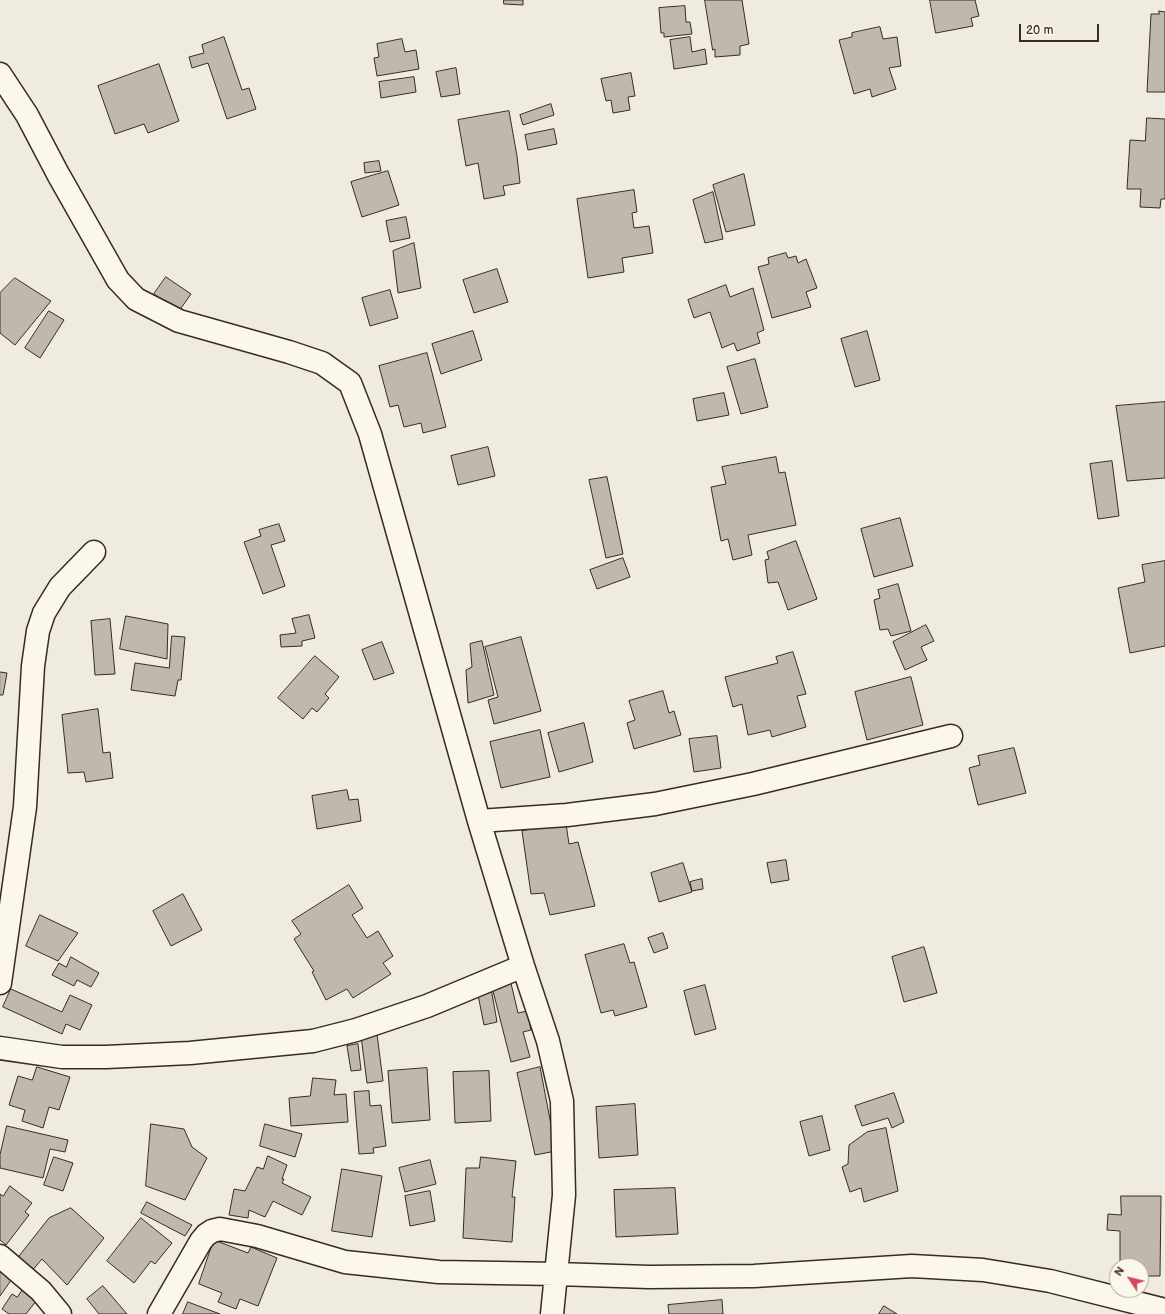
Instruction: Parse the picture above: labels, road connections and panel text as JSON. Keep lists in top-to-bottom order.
{
  "scale_bar": "20 m",
  "north": "top left"
}
